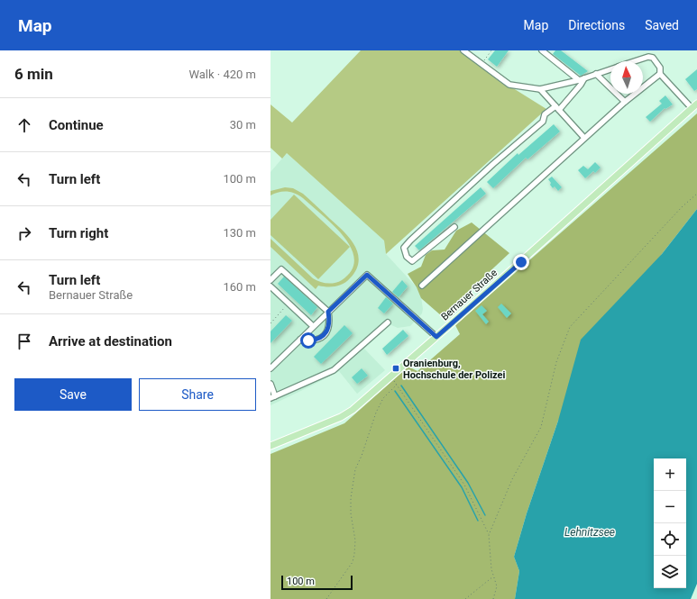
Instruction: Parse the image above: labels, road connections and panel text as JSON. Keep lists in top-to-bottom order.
{
  "streets": {
    "main road": ["Bernauer Straße"]
  },
  "water": ["Lehnitzsee"],
  "places": {
    "transit": ["Oranienburg, Hochschule der Polizei"]
  },
  "scale_bar": "100 m",
  "north": "top",
  "page": {
    "header": "Map",
    "nav": ["Map", "Directions", "Saved"],
    "heading": ["6 min", "Walk · 420 m"],
    "list": [
      ["Continue", "30 m"],
      ["Turn left", "100 m"],
      ["Turn right", "130 m"],
      ["Turn left", "Bernauer Straße", "160 m"],
      "Arrive at destination"
    ],
    "buttons": ["Save", "Share"],
    "map_buttons": ["+", "−"],
    "scale": "100 m"
  }
}
